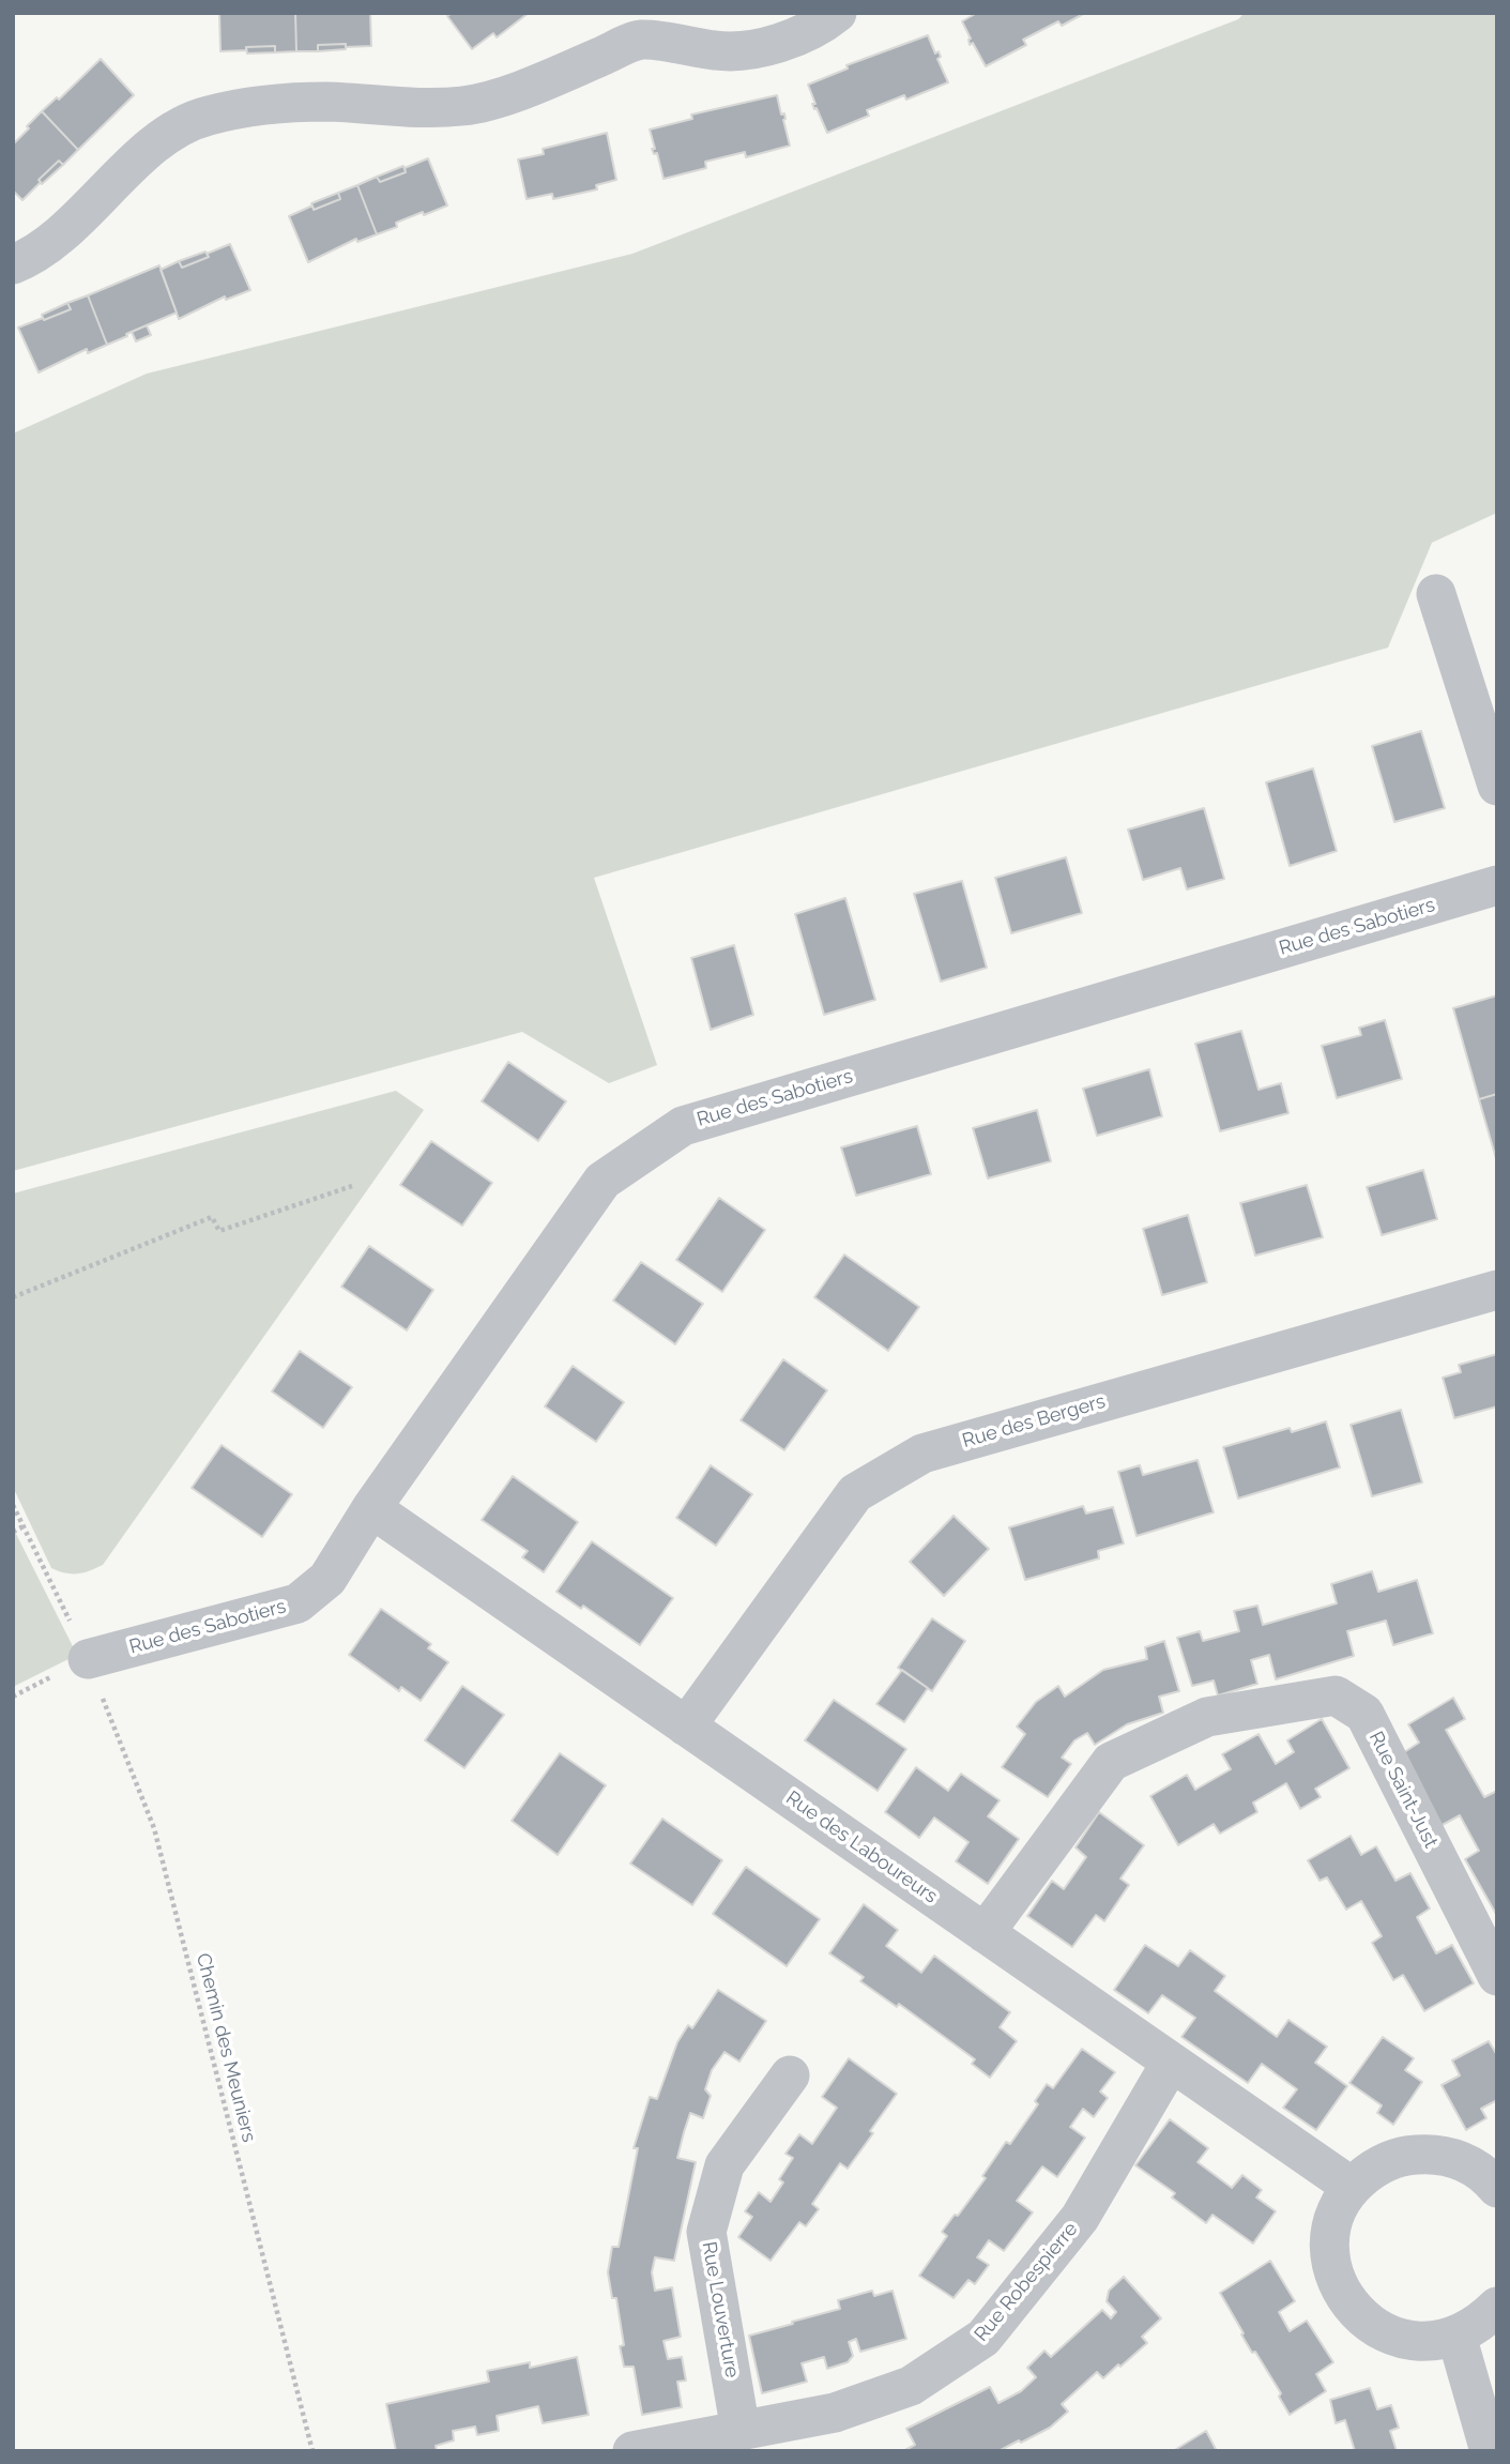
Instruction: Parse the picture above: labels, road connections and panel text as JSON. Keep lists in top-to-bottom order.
{
  "streets": {
    "street": [
      "Rue des Sabotiers",
      "Rue des Bergers",
      "Rue Saint-Just",
      "Rue des Laboureurs",
      "Rue Robespierre",
      "Rue Louverture"
    ],
    "path": ["Chemin des Meuniers"]
  },
  "crossings": [
    ["Rue des Sabotiers", "Rue des Laboureurs"],
    ["Rue des Sabotiers", "Chemin des Meuniers"],
    ["Rue des Bergers", "Rue des Laboureurs"],
    ["Rue Saint-Just", "Rue des Laboureurs"],
    ["Rue des Laboureurs", "Rue Robespierre"],
    ["Rue Robespierre", "Rue Louverture"]
  ]
}
